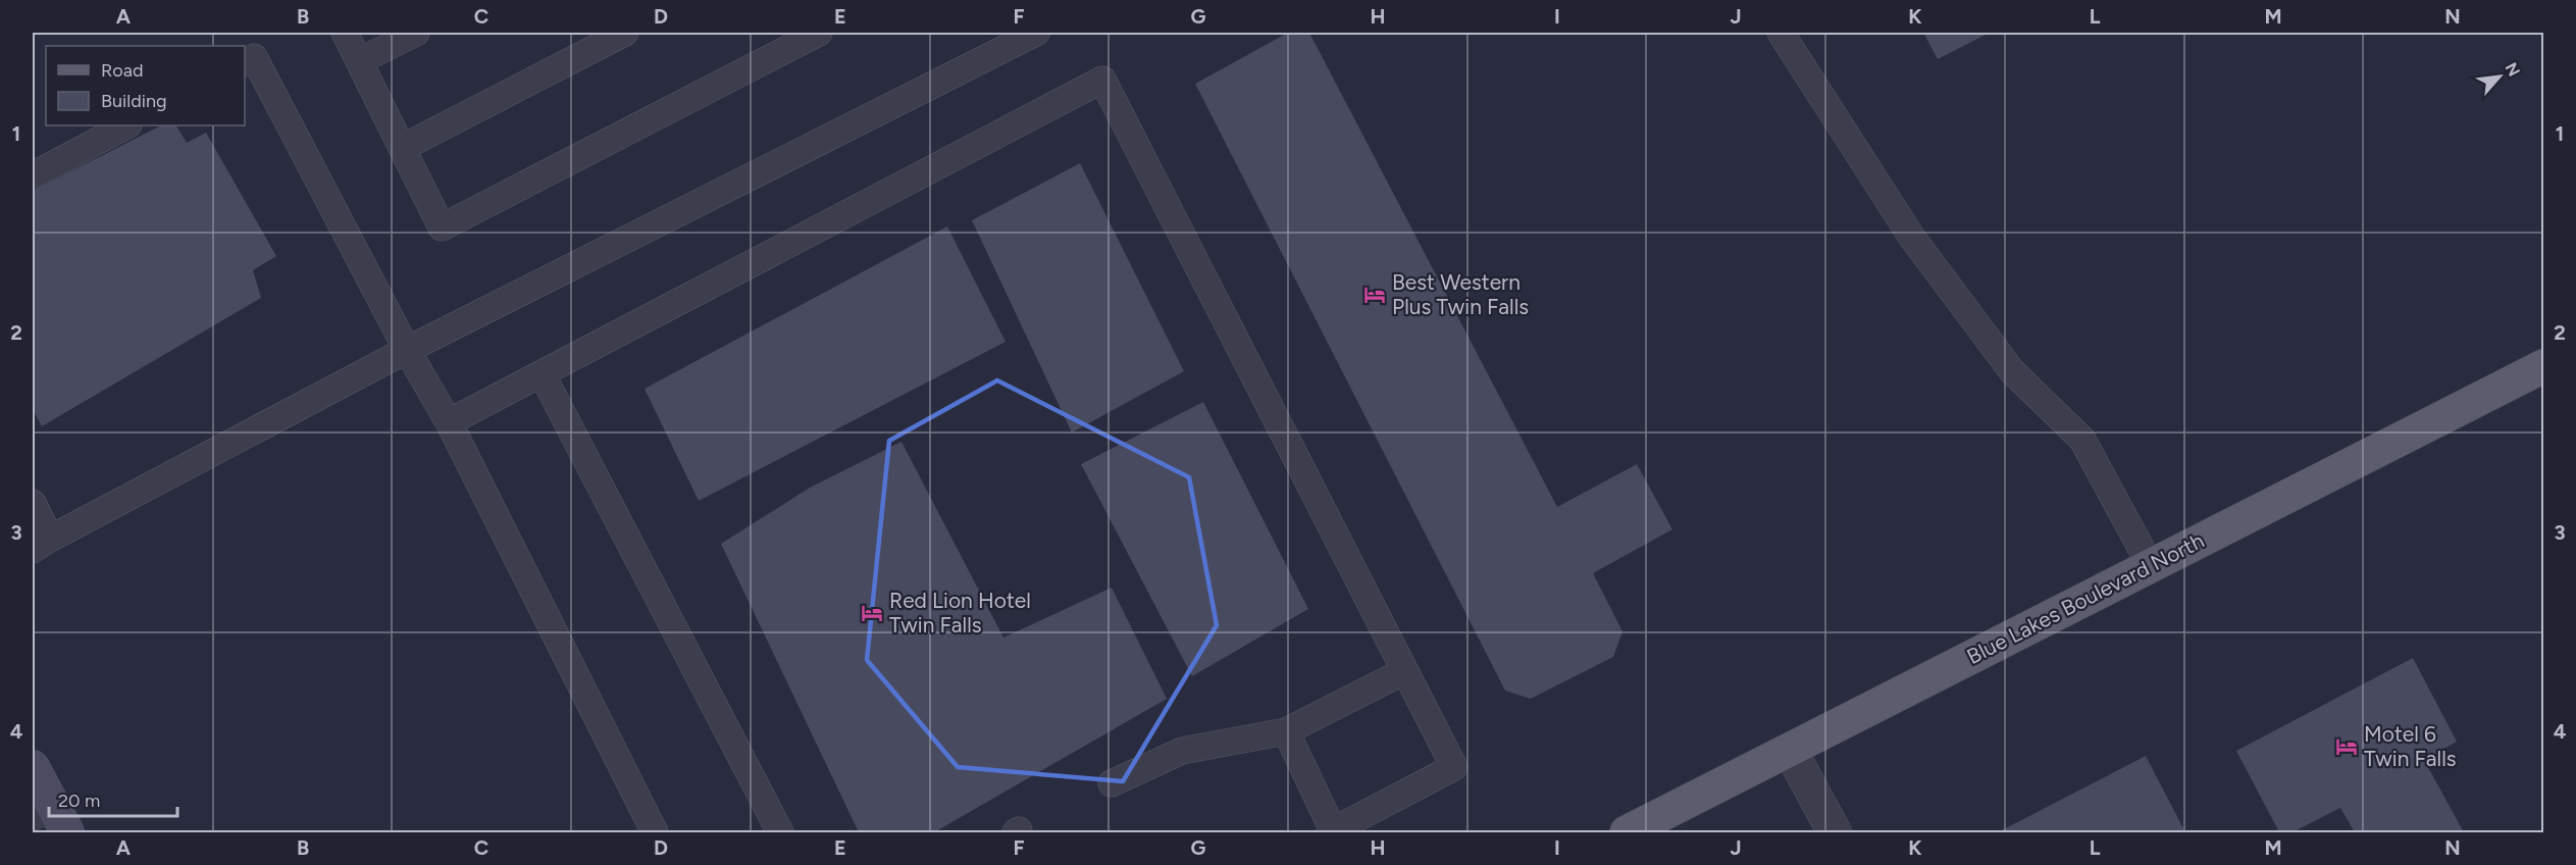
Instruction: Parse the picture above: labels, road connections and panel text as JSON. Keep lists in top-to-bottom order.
{
  "streets": {
    "main road": ["Blue Lakes Boulevard North"]
  },
  "places": {
    "hotel": ["Best Western Plus Twin Falls", "Red Lion Hotel Twin Falls", "Motel 6 Twin Falls"]
  },
  "legend": ["Road", "Building"],
  "scale_bar": "20 m",
  "north": "top right",
  "grid": {
    "columns": [
      "A",
      "B",
      "C",
      "D",
      "E",
      "F",
      "G",
      "H",
      "I",
      "J",
      "K",
      "L",
      "M",
      "N"
    ],
    "rows": [
      "1",
      "2",
      "3",
      "4"
    ]
  }
}
